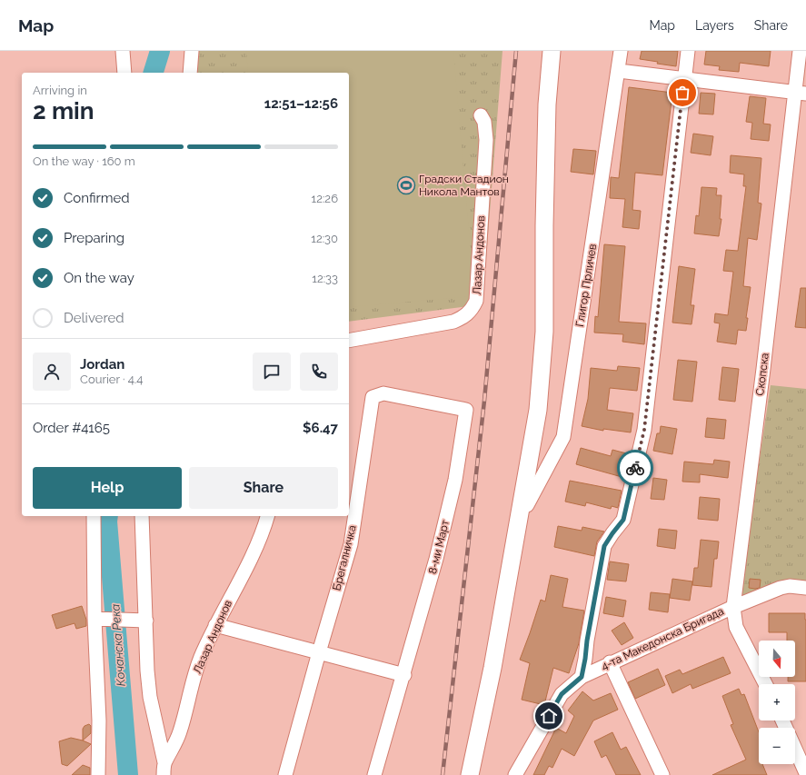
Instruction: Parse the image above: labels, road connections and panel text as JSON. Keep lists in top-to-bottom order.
{
  "streets": {
    "street": [
      "Лазар Андонов",
      "Глигор Прличев",
      "Скопска",
      "8-ми Март",
      "Брегалничка",
      "4-та Македонска Бригада"
    ]
  },
  "crossings": [
    ["Скопска", "4-та Македонска Бригада"],
    ["8-ми Март", "Брегалничка"]
  ],
  "water": ["Кочанска Река"],
  "places": {
    "sports": ["Градски Стадион Никола Мантов"]
  },
  "north": "bottom",
  "page": {
    "header": "Map",
    "nav": ["Map", "Layers", "Share"],
    "heading": ["2 min", "Arriving in", "12:51–12:56"],
    "panel": [
      "Jordan",
      "Courier · 4.4",
      "Order #4165",
      "$6.47"
    ],
    "bar": "On the way · 160 m",
    "list": [
      ["Confirmed", "12:26"],
      ["Preparing", "12:30"],
      ["On the way", "12:33"],
      "Delivered"
    ],
    "buttons": ["Help", "Share"],
    "map_buttons": ["+", "−"]
  }
}
